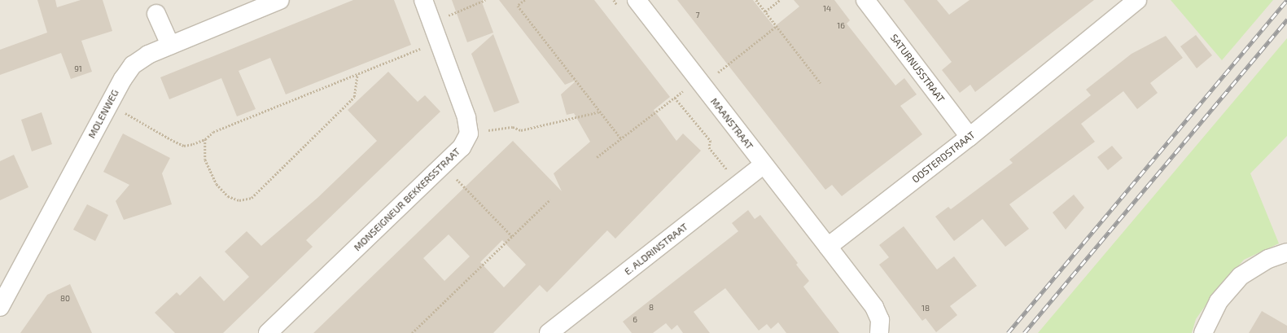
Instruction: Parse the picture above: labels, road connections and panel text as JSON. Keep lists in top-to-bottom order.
{
  "streets": {
    "street": [
      "SATURNUSSTRAAT",
      "MOLENWEG",
      "MAANSTRAAT",
      "OOSTERDSTRAAT",
      "MONSEIGNEUR BEKKERSSTRAAT",
      "E. ALDRINSTRAAT"
    ]
  },
  "crossings": [
    ["SATURNUSSTRAAT", "OOSTERDSTRAAT"],
    ["MAANSTRAAT", "OOSTERDSTRAAT"],
    ["MAANSTRAAT", "E. ALDRINSTRAAT"]
  ],
  "house_numbers": [
    "14",
    "7",
    "16",
    "91",
    "80",
    "8",
    "18",
    "6"
  ]
}
